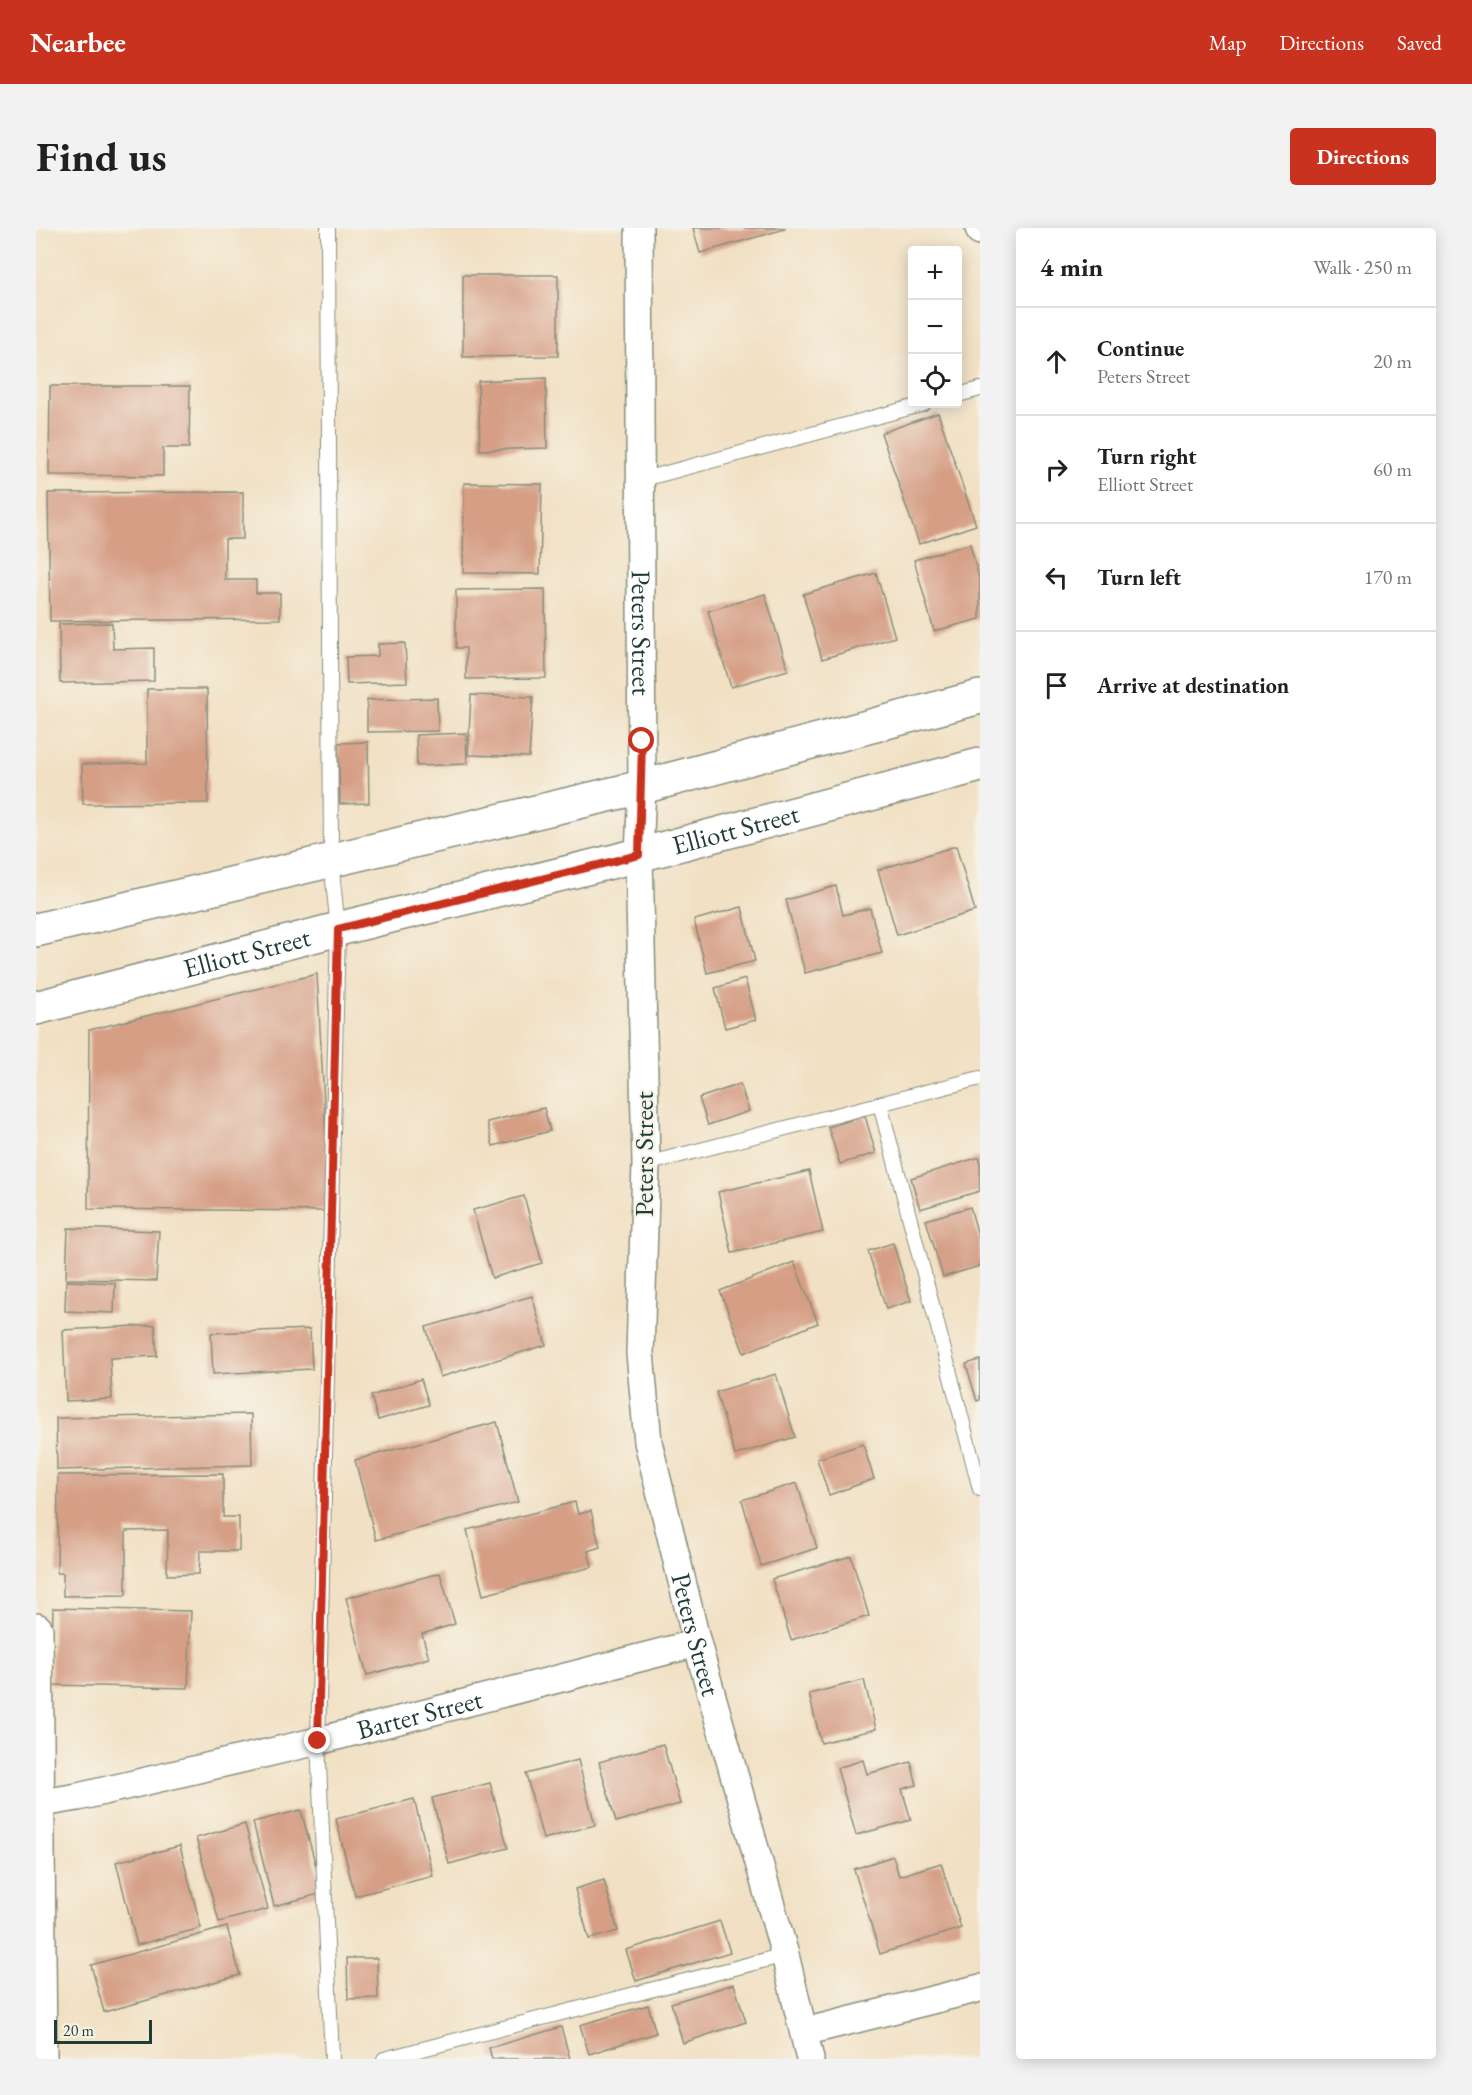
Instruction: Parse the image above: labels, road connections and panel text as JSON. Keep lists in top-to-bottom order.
{
  "streets": {
    "main road": ["Elliott Street"],
    "street": ["Peters Street", "Barter Street"]
  },
  "crossings": [
    ["Peters Street", "Elliott Street"],
    ["Peters Street", "Barter Street"]
  ],
  "scale_bar": "20 m",
  "page": {
    "header": "Nearbee",
    "nav": ["Map", "Directions", "Saved"],
    "buttons": "Directions",
    "title": "Find us",
    "heading": ["4 min", "Walk · 250 m"],
    "map_buttons": ["+", "−"],
    "list": [
      ["Continue", "Peters Street", "20 m"],
      ["Turn right", "Elliott Street", "60 m"],
      ["Turn left", "170 m"],
      "Arrive at destination"
    ],
    "scale": "20 m"
  }
}
